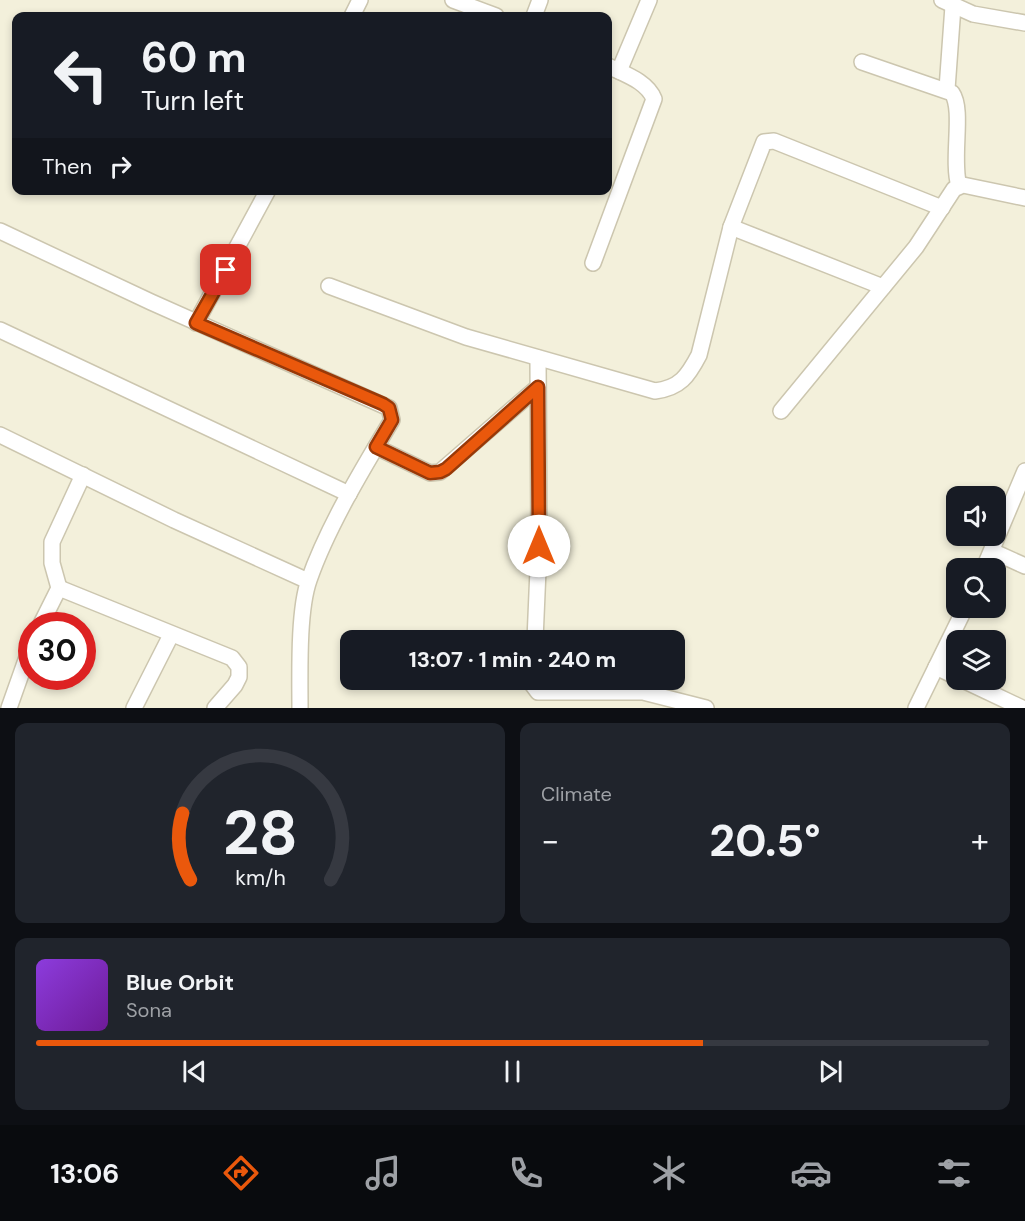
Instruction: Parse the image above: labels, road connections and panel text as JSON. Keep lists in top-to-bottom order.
{
  "page": {
    "turn": ["60 m", "Turn left"],
    "then": "Then",
    "limit": "30",
    "trip": "13:07 · 1 min · 240 m",
    "tile": "Climate",
    "heat": ["−", "20.5°", "+"],
    "song": ["Blue Orbit", "Sona"],
    "tabs": "13:06",
    "gauge": ["28", "km/h"]
  }
}
